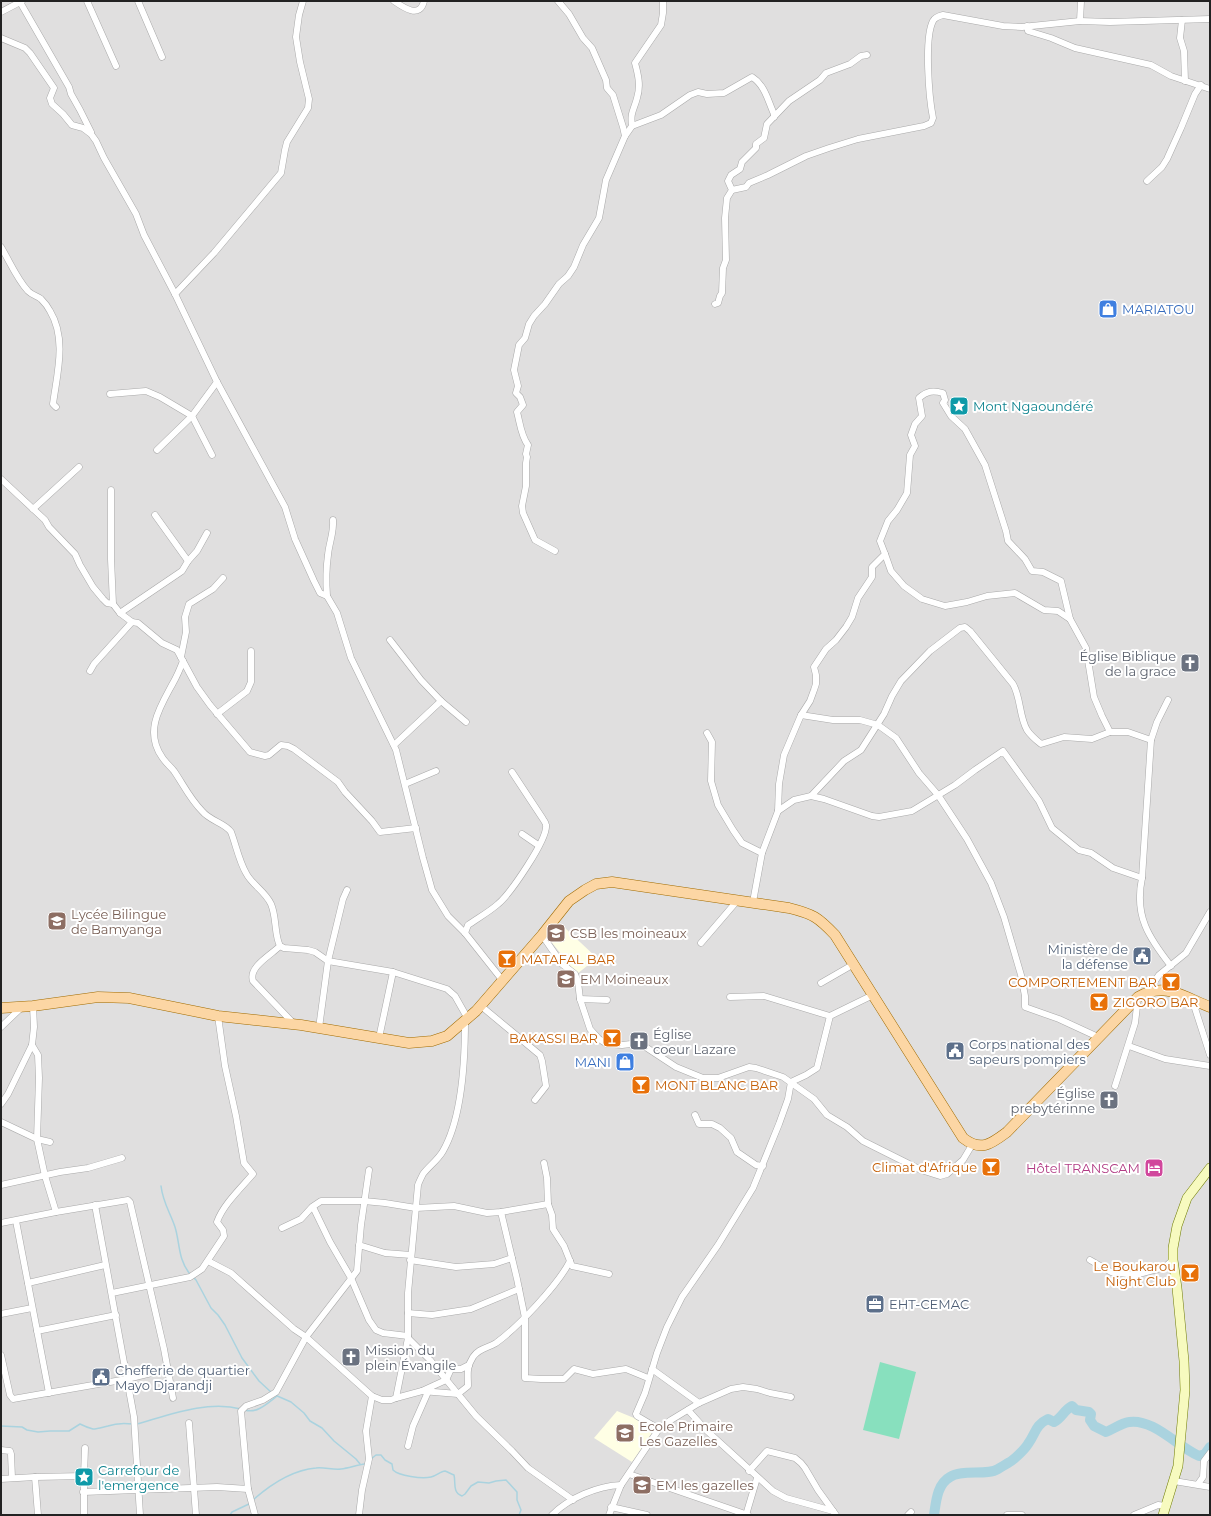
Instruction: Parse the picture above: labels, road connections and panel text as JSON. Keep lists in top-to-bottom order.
{
  "places": {
    "shop": ["MARIATOU", "MANI"],
    "place": ["Mont Ngaoundéré", "Carrefour de l'emergence"],
    "church": [
      "Église Biblique de la grace",
      "Église coeur Lazare",
      "Église prebytérinne",
      "Mission du plein Évangile"
    ],
    "school or university": [
      "Lycée Bilingue de Bamyanga",
      "CSB les moineaux",
      "EM Moineaux",
      "Ecole Primaire Les Gazelles",
      "EM les gazelles"
    ],
    "public building": ["Ministère de la défense", "Corps national des sapeurs pompiers", "Chefferie de quartier Mayo Djarandji"],
    "bar": [
      "MATAFAL BAR",
      "COMPORTEMENT BAR",
      "ZIGORO BAR",
      "BAKASSI BAR",
      "MONT BLANC BAR",
      "Climat d'Afrique",
      "Le Boukarou Night Club"
    ],
    "hotel": ["Hôtel TRANSCAM"],
    "office": ["EHT-CEMAC"]
  }
}
